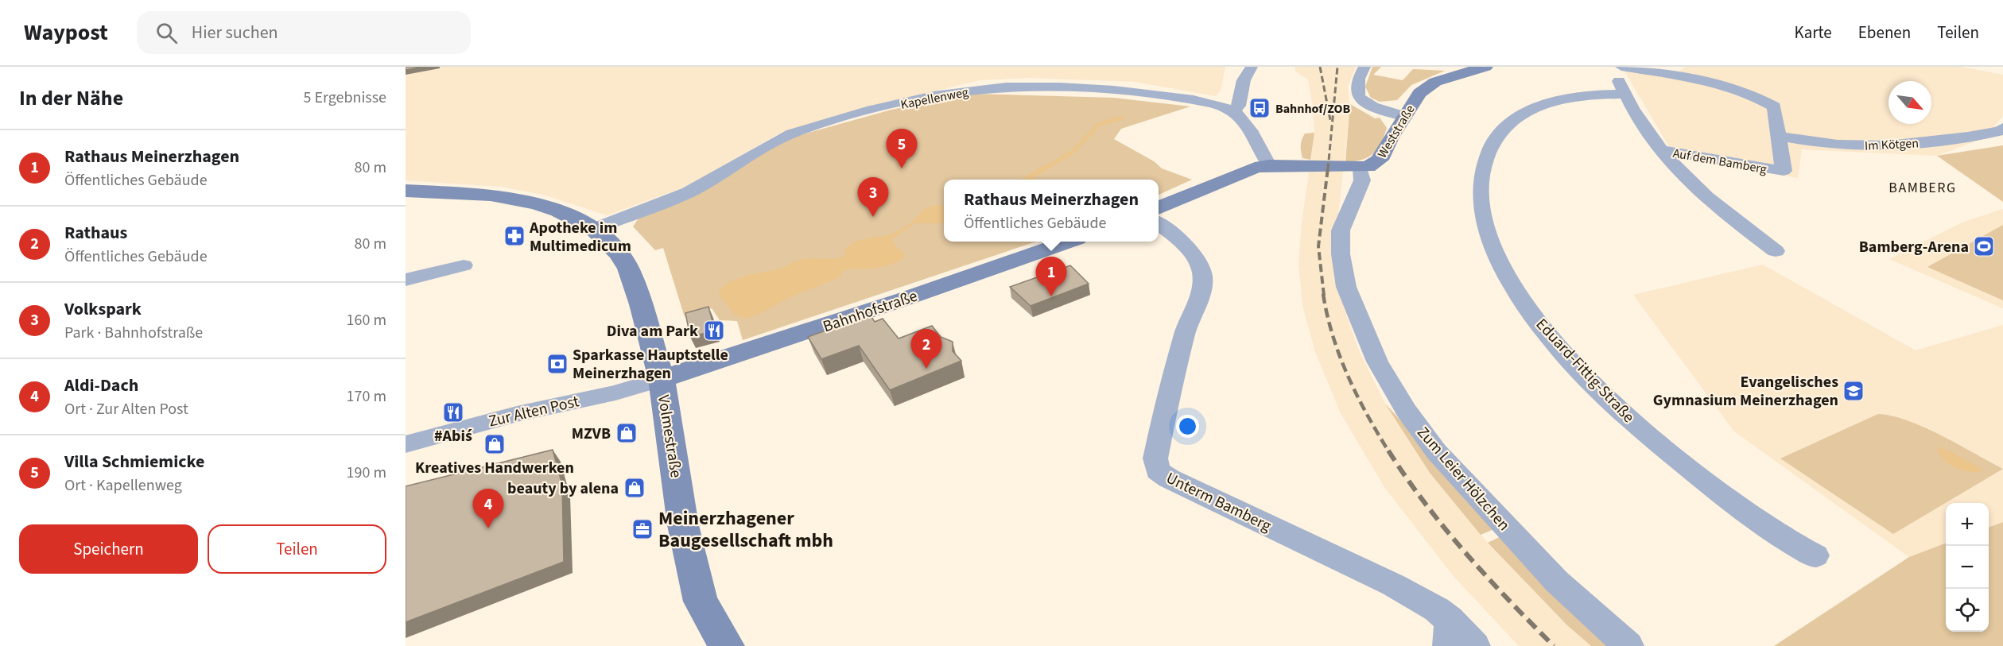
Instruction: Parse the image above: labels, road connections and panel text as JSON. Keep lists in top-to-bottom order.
{
  "streets": {
    "main road": ["Weststraße", "Bahnhofstraße", "Volmestraße"],
    "street": [
      "Kapellenweg",
      "Im Kötgen",
      "Auf dem Bamberg",
      "Eduard-Fittig-Straße",
      "Zur Alten Post",
      "Zum Leier Hölzchen",
      "Unterm Bamberg"
    ]
  },
  "crossings": [
    ["Kapellenweg", "Volmestraße"],
    ["Weststraße", "Zum Leier Hölzchen"],
    ["Im Kötgen", "Auf dem Bamberg"],
    ["Bahnhofstraße", "Zur Alten Post"],
    ["Bahnhofstraße", "Volmestraße"],
    ["Zur Alten Post", "Volmestraße"]
  ],
  "districts": ["BAMBERG"],
  "places": {
    "bus stop": ["Bahnhof/ZOB"],
    "pharmacy": ["Apotheke im Multimedicum"],
    "sports": ["Bamberg-Arena"],
    "restaurant": ["Diva am Park", "#Abiś"],
    "bank": ["Sparkasse Hauptstelle Meinerzhagen"],
    "school or university": ["Evangelisches Gymnasium Meinerzhagen"],
    "shop": ["MZVB", "Kreatives Handwerken", "beauty by alena"],
    "office": ["Meinerzhagener Baugesellschaft mbh"]
  },
  "north": "bottom right",
  "page": {
    "header": "Waypost",
    "search": "Hier suchen",
    "nav": ["Karte", "Ebenen", "Teilen"],
    "heading": ["In der Nähe", "5 Ergebnisse"],
    "list": [
      {
        "mark": "1",
        "name": "Rathaus Meinerzhagen",
        "note": "Öffentliches Gebäude",
        "value": "80 m"
      },
      {
        "mark": "2",
        "name": "Rathaus",
        "note": "Öffentliches Gebäude",
        "value": "80 m"
      },
      {
        "mark": "3",
        "name": "Volkspark",
        "note": "Park · Bahnhofstraße",
        "value": "160 m"
      },
      {
        "mark": "4",
        "name": "Aldi-Dach",
        "note": "Ort · Zur Alten Post",
        "value": "170 m"
      },
      {
        "mark": "5",
        "name": "Villa Schmiemicke",
        "note": "Ort · Kapellenweg",
        "value": "190 m"
      }
    ],
    "pins": [
      "5",
      "3",
      "1",
      "2",
      "4"
    ],
    "popup": ["Rathaus Meinerzhagen", "Öffentliches Gebäude"],
    "map_buttons": ["+", "−"],
    "buttons": ["Speichern", "Teilen"]
  }
}
